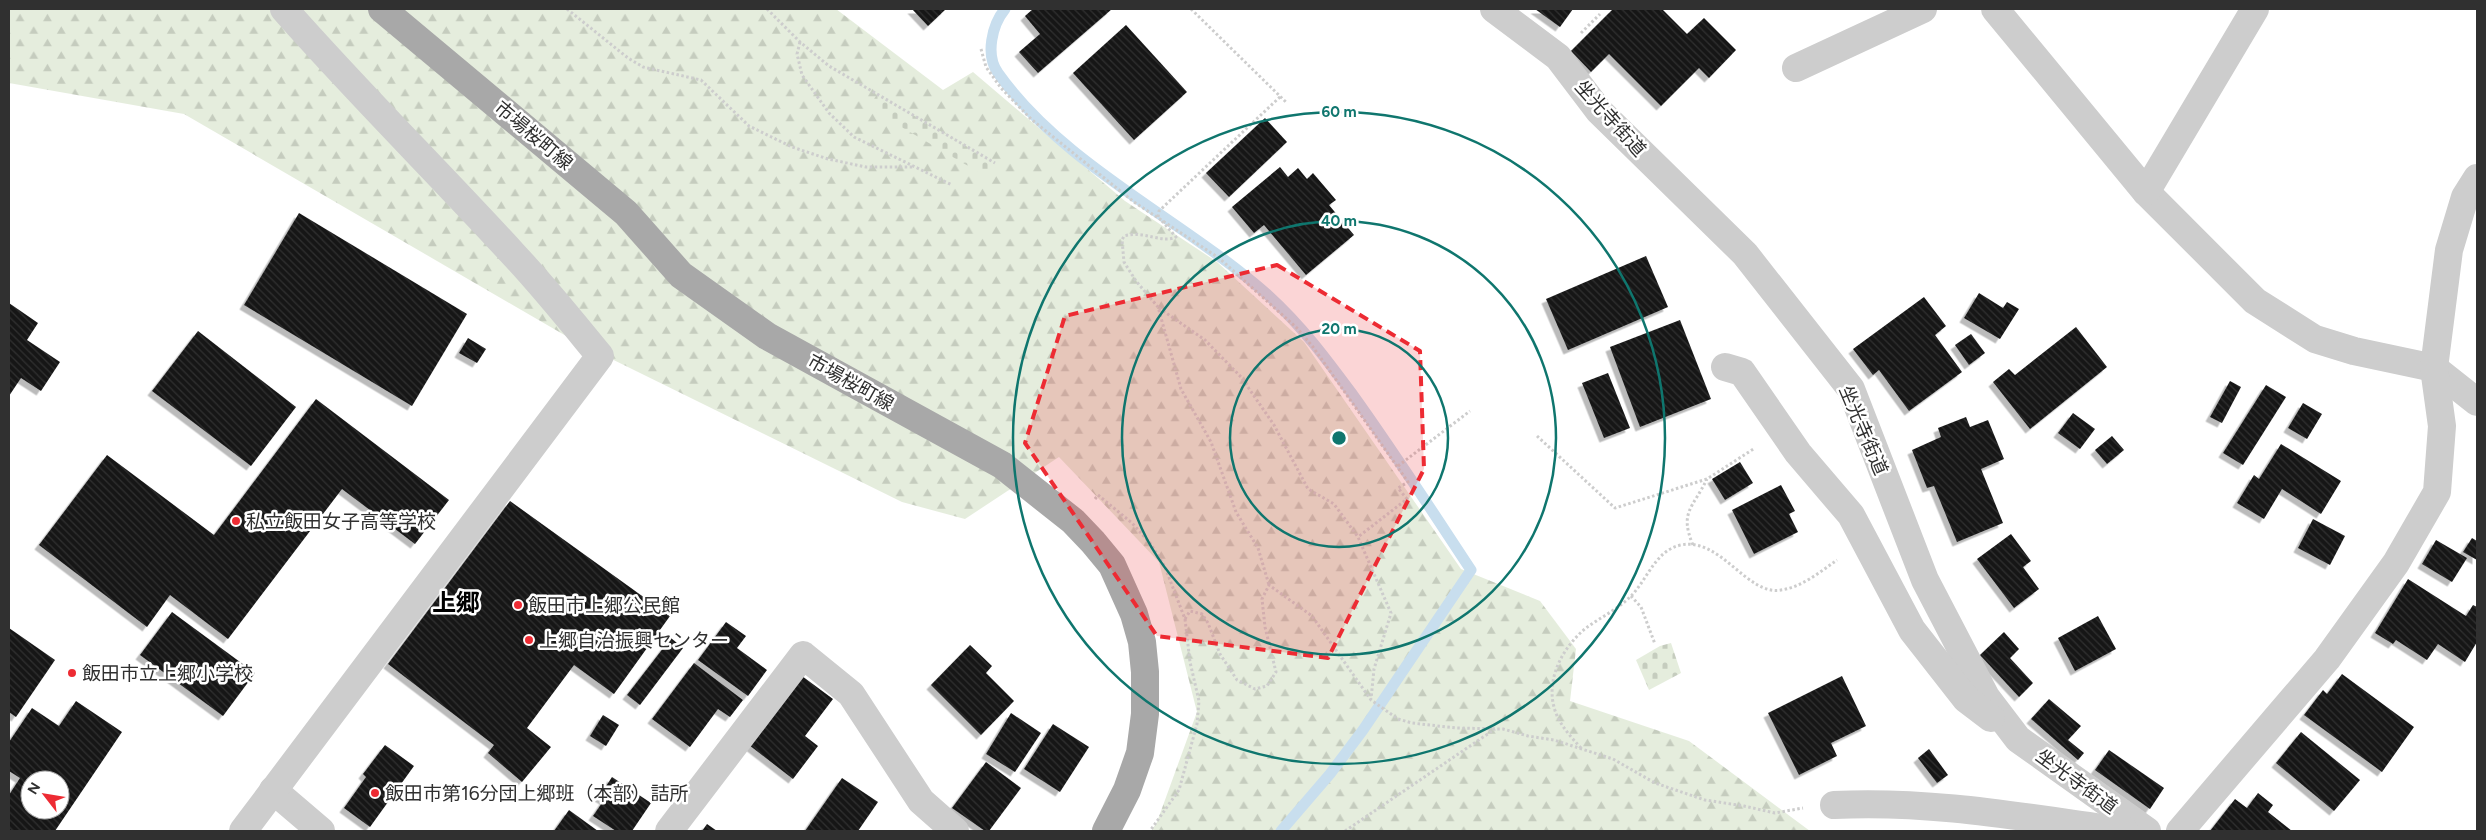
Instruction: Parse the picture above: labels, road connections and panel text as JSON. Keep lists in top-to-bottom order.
{
  "streets": {
    "main road": ["市場桜町線"],
    "street": ["坐光寺街道"]
  },
  "districts": ["上郷"],
  "places": [
    "私立飯田女子高等学校",
    "飯田市上郷公民館",
    "上郷自治振興センター",
    "飯田市立上郷小学校",
    "飯田市第16分団上郷班（本部）詰所"
  ],
  "north": "top left",
  "rings": ["60 m", "40 m", "20 m"]
}
